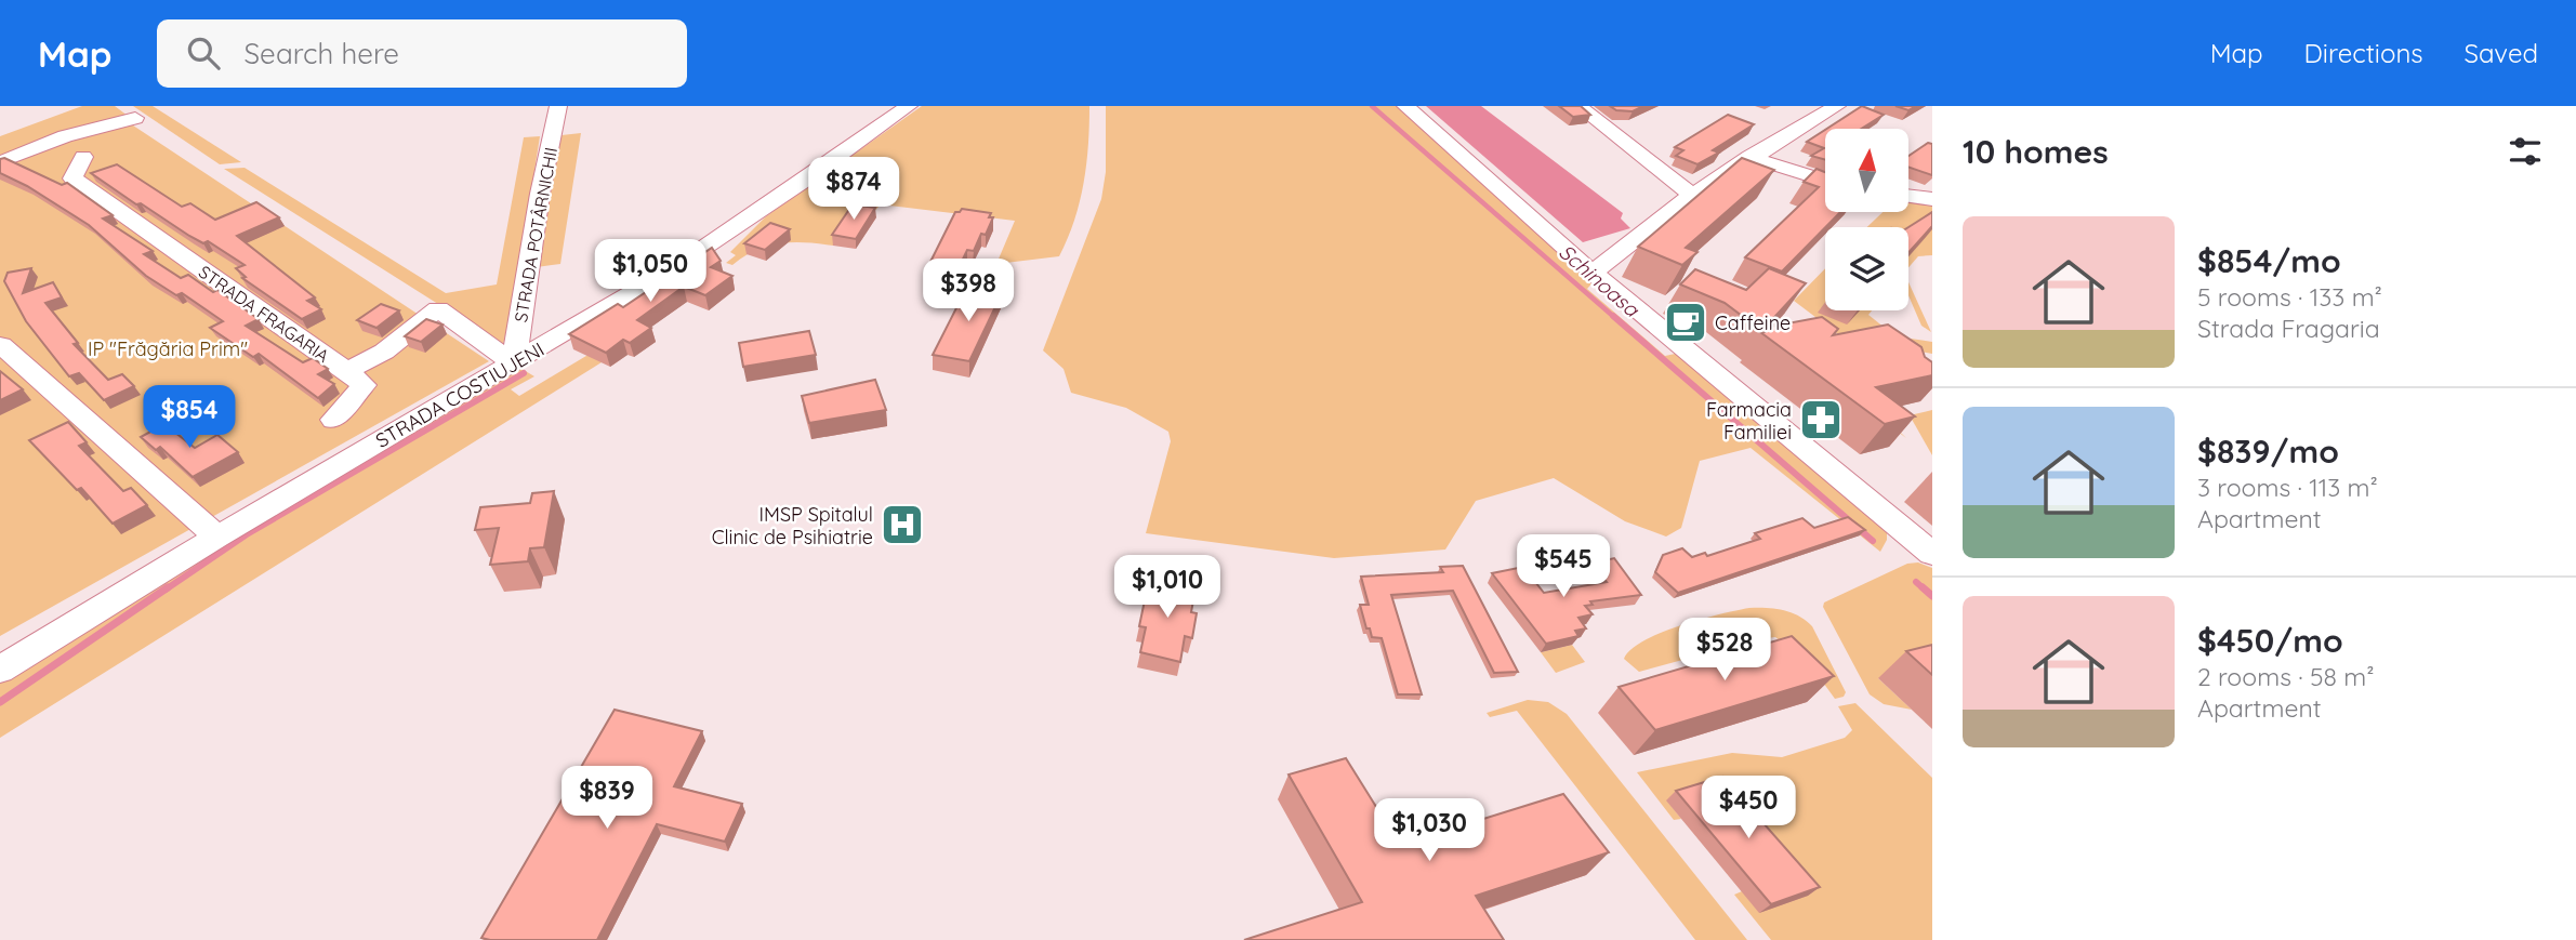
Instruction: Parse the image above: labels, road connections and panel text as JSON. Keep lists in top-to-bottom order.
{
  "streets": {
    "street": ["STRADA POTÂRNICHII", "STRADA FRAGARIA", "STRADA COSTIUJENI"]
  },
  "crossings": [
    ["STRADA POTÂRNICHII", "STRADA FRAGARIA"],
    ["STRADA POTÂRNICHII", "STRADA COSTIUJENI"],
    ["STRADA FRAGARIA", "STRADA COSTIUJENI"]
  ],
  "water": ["Schinoasa"],
  "parks": ["IP \"Frăgăria Prim\""],
  "places": {
    "cafe": ["Caffeine"],
    "pharmacy": ["Farmacia Familiei"],
    "hospital": ["IMSP Spitalul Clinic de Psihiatrie"]
  },
  "north": "top",
  "page": {
    "header": "Map",
    "search": "Search here",
    "nav": ["Map", "Directions", "Saved"],
    "heading": "10 homes",
    "price": [
      "$874",
      "$1,050",
      "$398",
      "$854",
      "$545",
      "$1,010",
      "$528",
      "$839",
      "$450",
      "$1,030"
    ],
    "list": [
      {
        "name": "$854/mo",
        "note": "5 rooms · 133 m² · Strada Fragaria"
      },
      {
        "name": "$839/mo",
        "note": "3 rooms · 113 m² · Apartment"
      },
      {
        "name": "$450/mo",
        "note": "2 rooms · 58 m² · Apartment"
      }
    ]
  }
}
